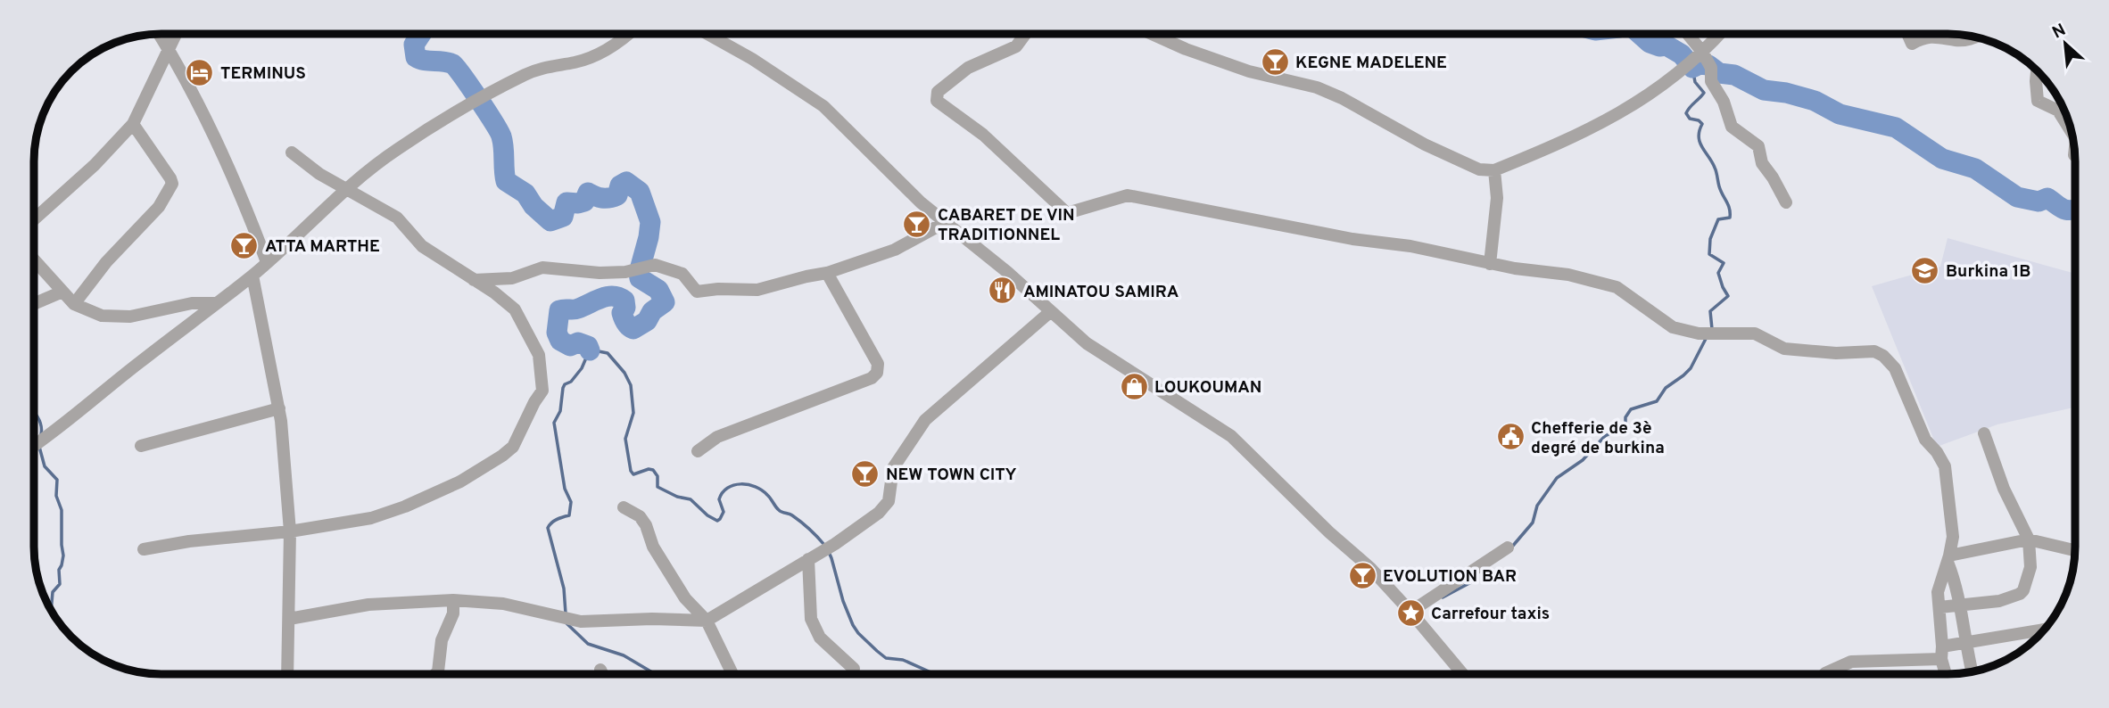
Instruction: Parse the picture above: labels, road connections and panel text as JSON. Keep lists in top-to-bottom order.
{
  "places": {
    "bar": [
      "KEGNE MADELENE",
      "CABARET DE VIN TRADITIONNEL",
      "ATTA MARTHE",
      "NEW TOWN CITY",
      "EVOLUTION BAR"
    ],
    "hotel": ["TERMINUS"],
    "school or university": ["Burkina 1B"],
    "restaurant": ["AMINATOU SAMIRA"],
    "shop": ["LOUKOUMAN"],
    "public building": ["Chefferie de 3è degré de burkina"],
    "place": ["Carrefour taxis"]
  },
  "north": "top left"
}
